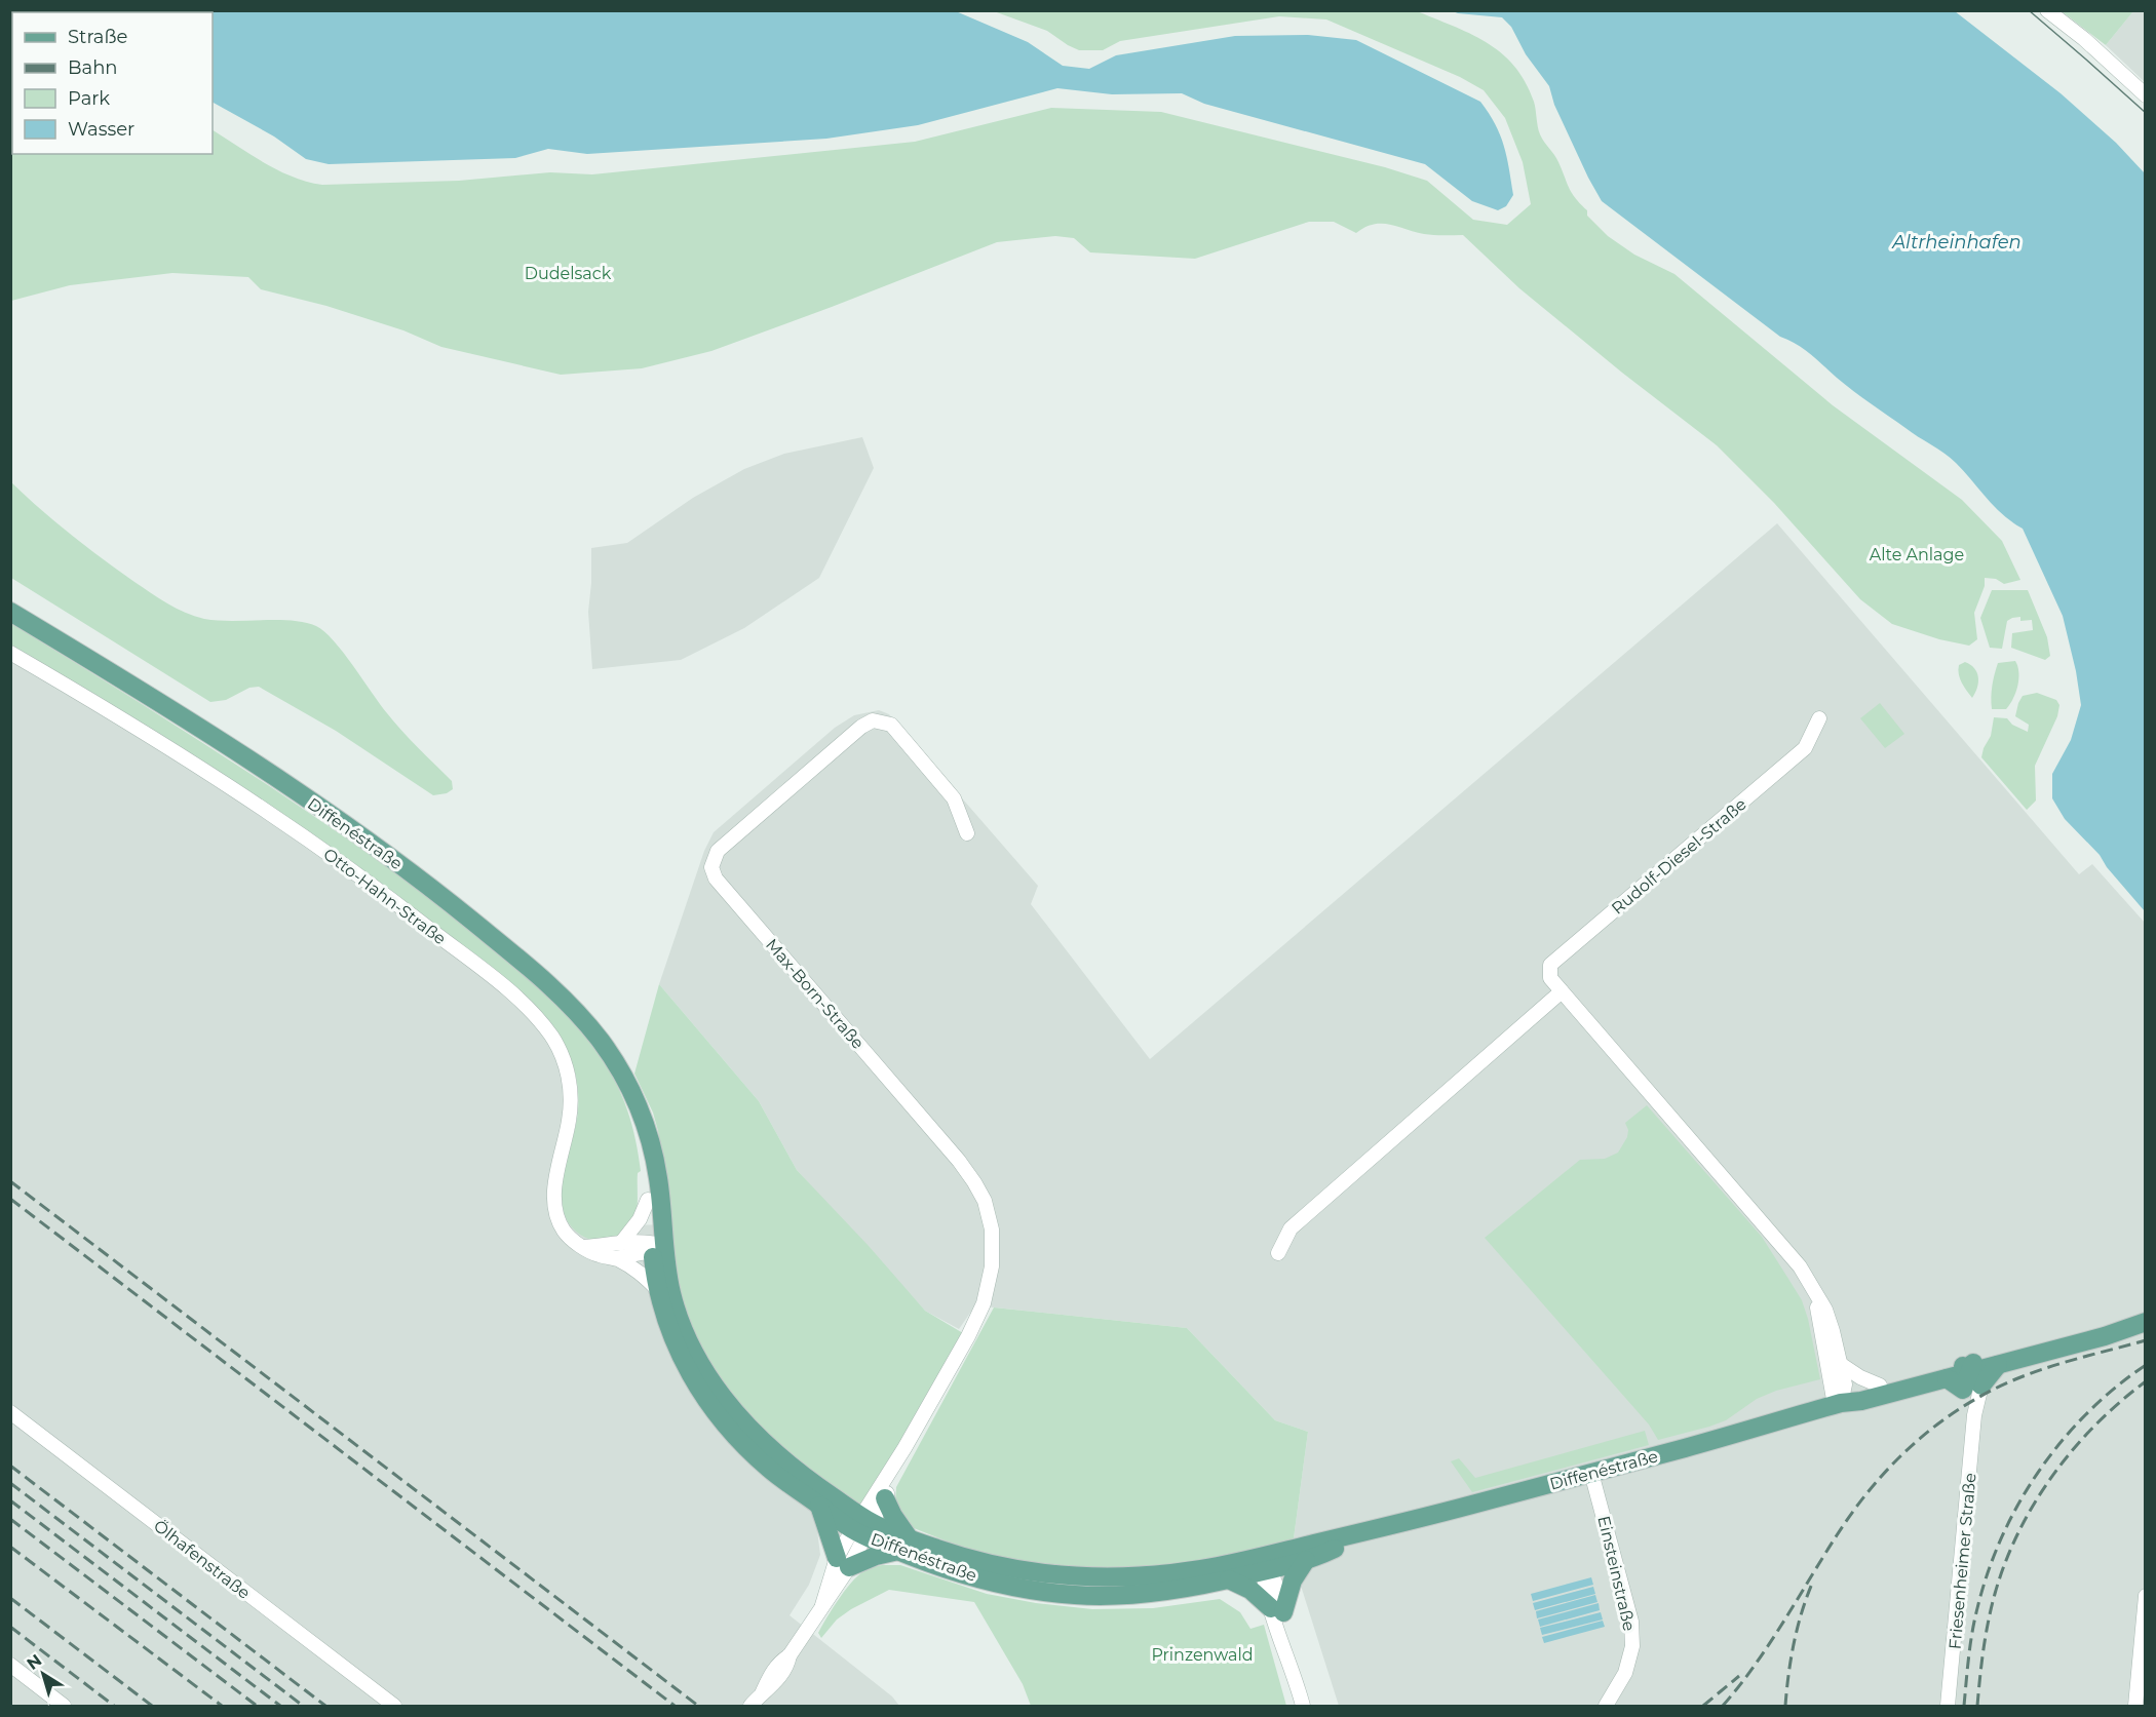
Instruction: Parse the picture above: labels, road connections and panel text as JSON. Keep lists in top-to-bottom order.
{
  "streets": {
    "main road": ["Diffenéstraße"],
    "street": [
      "Rudolf-Diesel-Straße",
      "Otto-Hahn-Straße",
      "Max-Born-Straße",
      "Ölhafenstraße",
      "Friesenheimer Straße",
      "Einsteinstraße"
    ]
  },
  "crossings": [
    ["Diffenéstraße", "Rudolf-Diesel-Straße"],
    ["Diffenéstraße", "Otto-Hahn-Straße"],
    ["Diffenéstraße", "Max-Born-Straße"],
    ["Diffenéstraße", "Friesenheimer Straße"],
    ["Diffenéstraße", "Einsteinstraße"]
  ],
  "water": ["Altrheinhafen"],
  "parks": ["Dudelsack", "Alte Anlage", "Prinzenwald"],
  "legend": [
    "Straße",
    "Bahn",
    "Park",
    "Wasser"
  ],
  "north": "top left"
}
